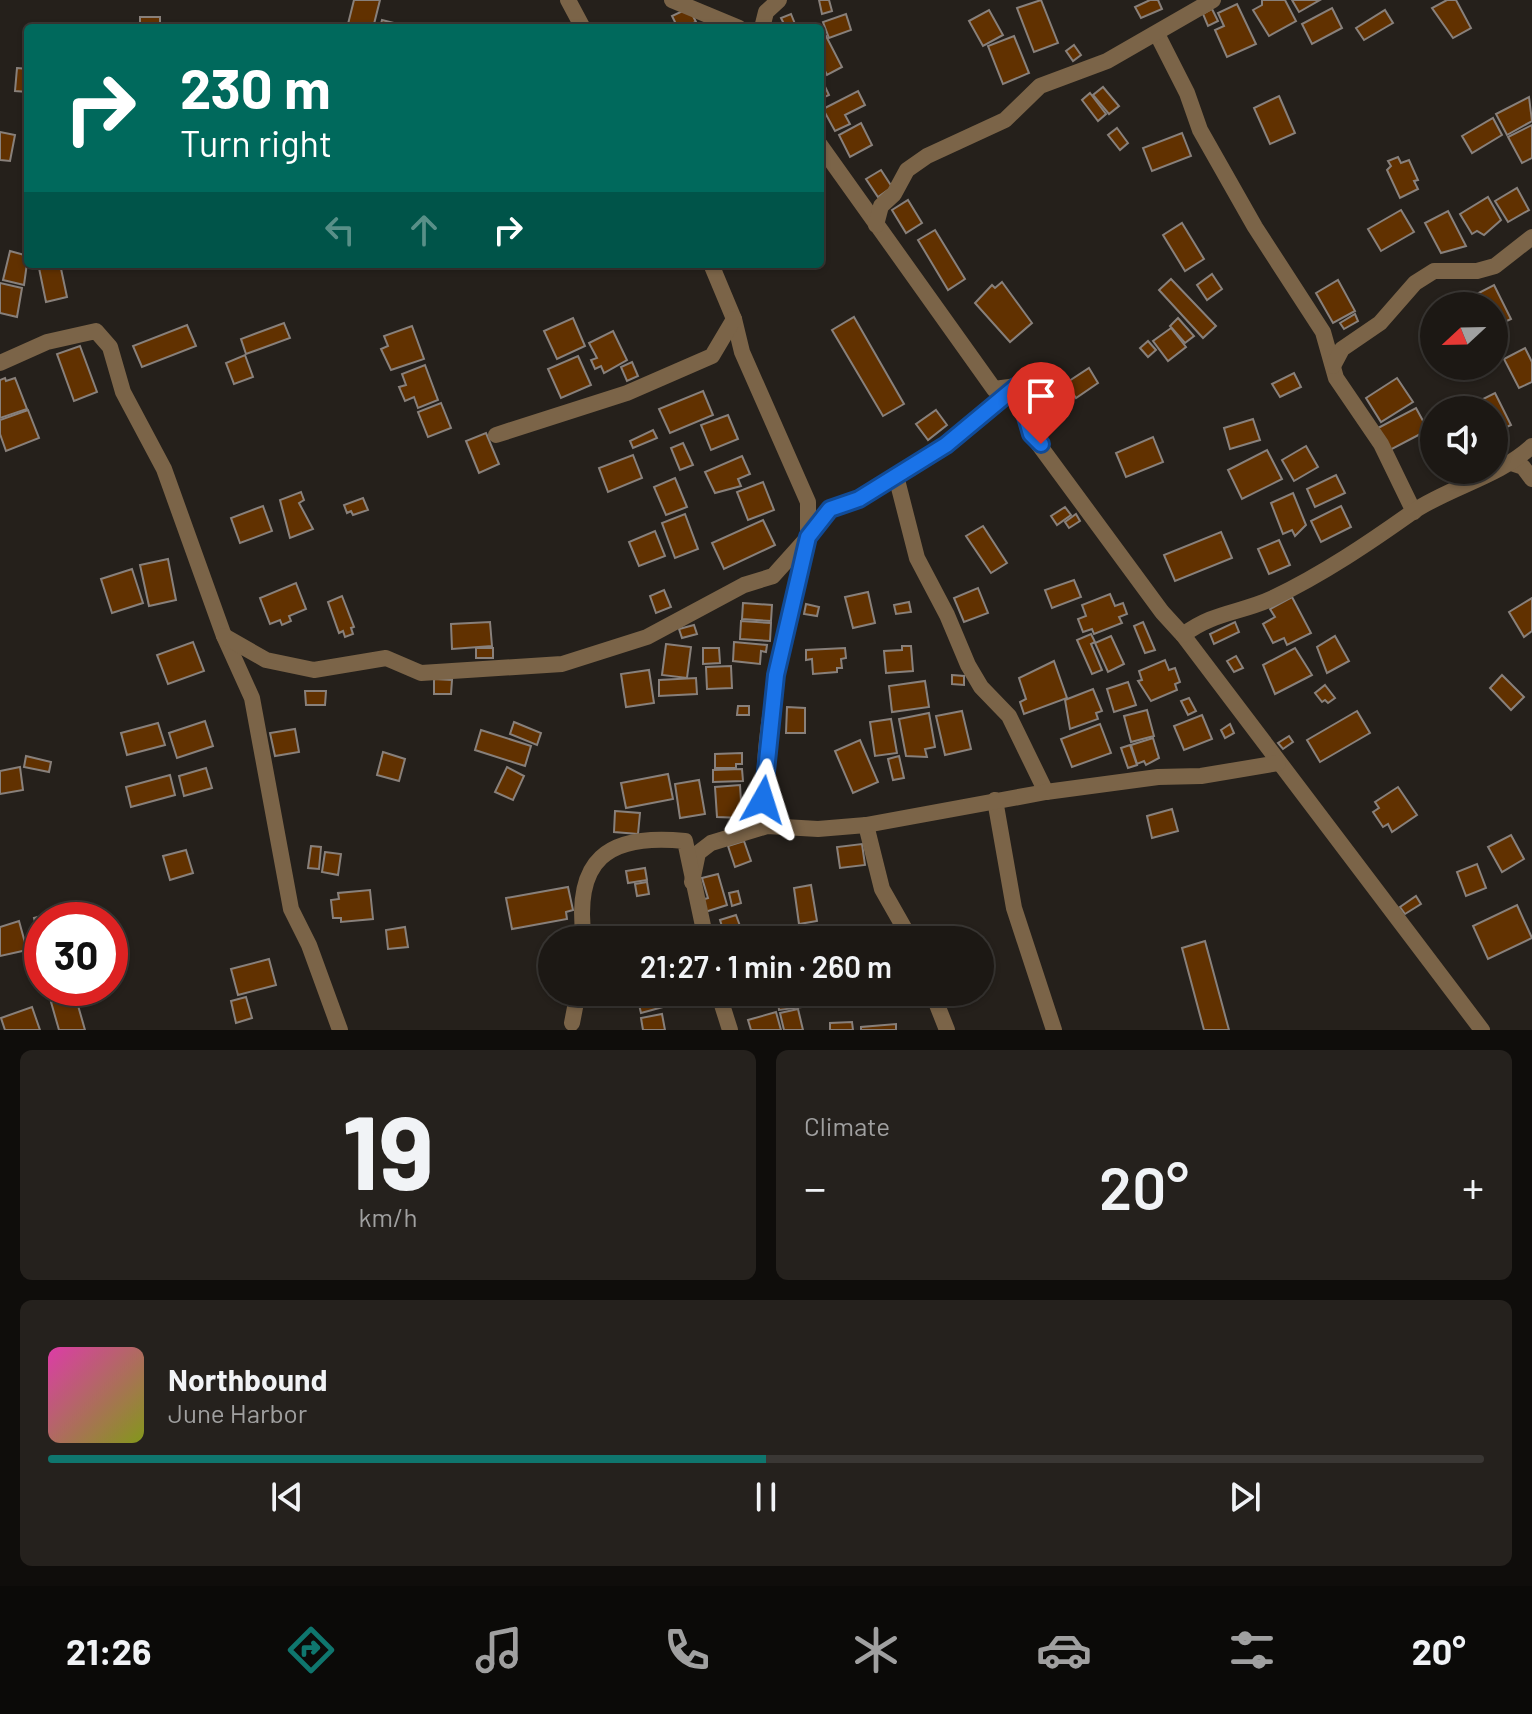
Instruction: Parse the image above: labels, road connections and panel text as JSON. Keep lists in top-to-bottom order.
{
  "north": "left",
  "page": {
    "turn": ["230 m", "Turn right"],
    "limit": "30",
    "trip": "21:27 · 1 min · 260 m",
    "tile": [
      ["19", "km/h"],
      "Climate"
    ],
    "heat": ["−", "20°", "+"],
    "song": ["Northbound", "June Harbor"],
    "tabs": ["21:26", "20°"]
  }
}
